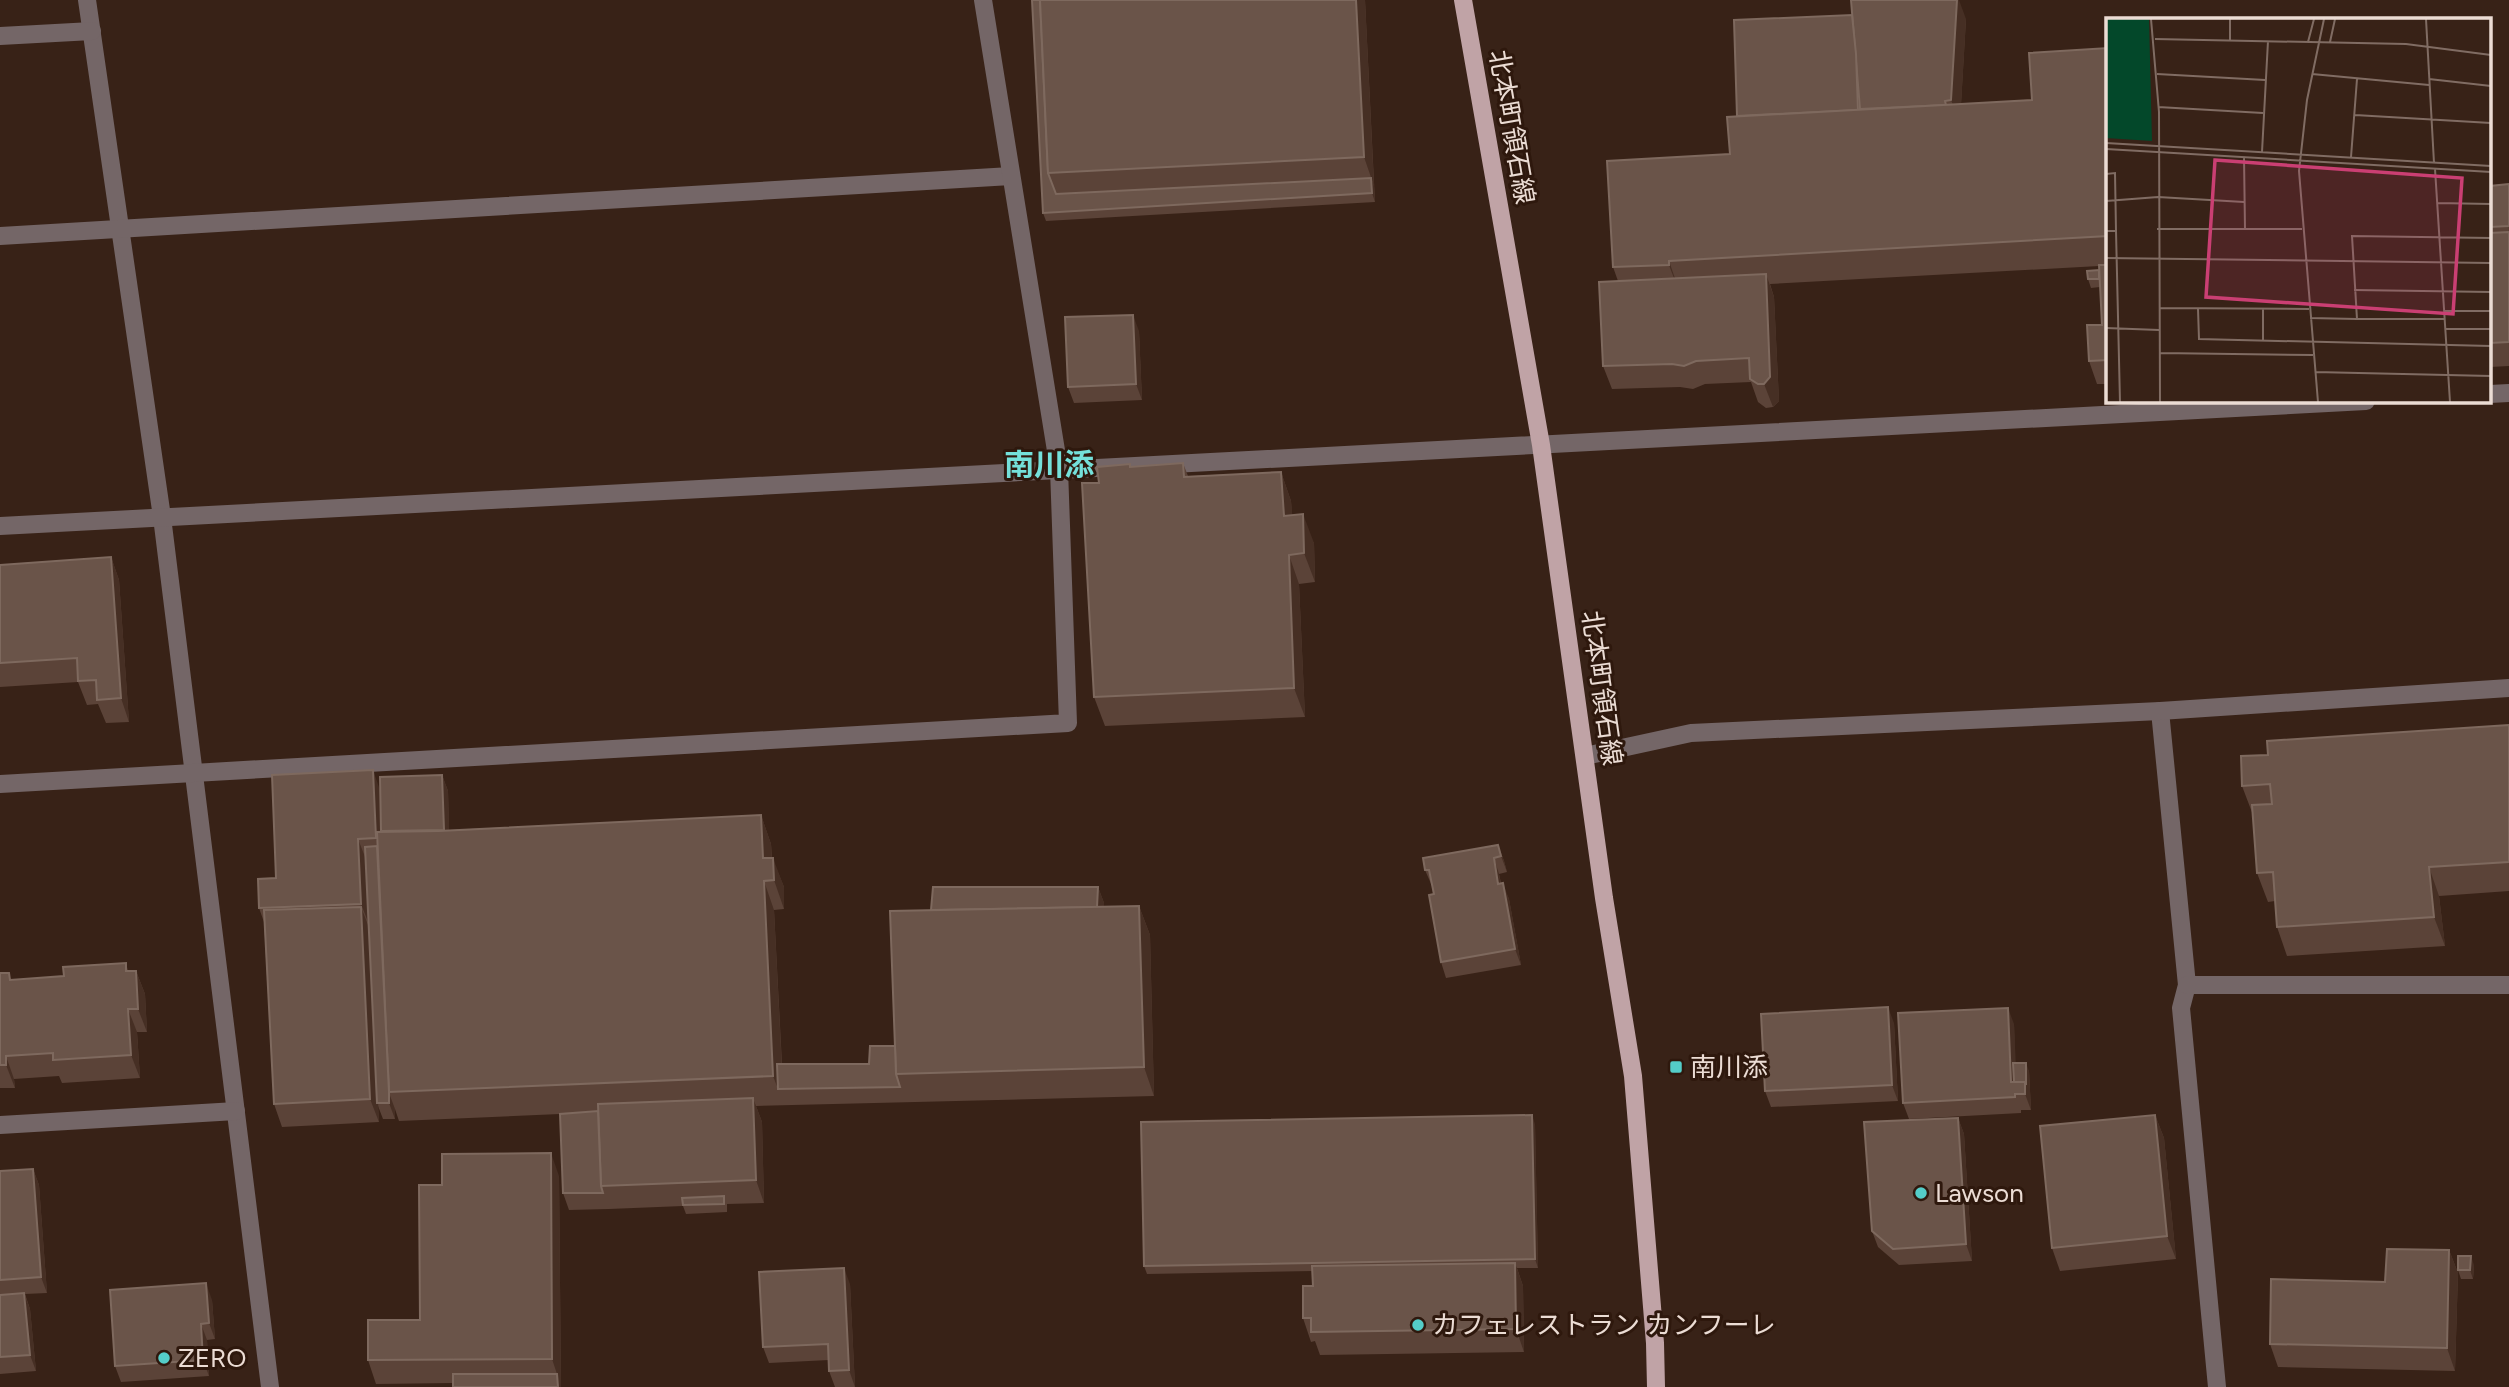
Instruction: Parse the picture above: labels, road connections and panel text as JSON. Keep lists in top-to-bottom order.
{
  "streets": {
    "main road": ["北本町領石線"]
  },
  "districts": ["南川添"],
  "places": {
    "transit": ["南川添"],
    "other": ["Lawson", "カフェレストラン カンフーレ", "ZERO"]
  }
}
